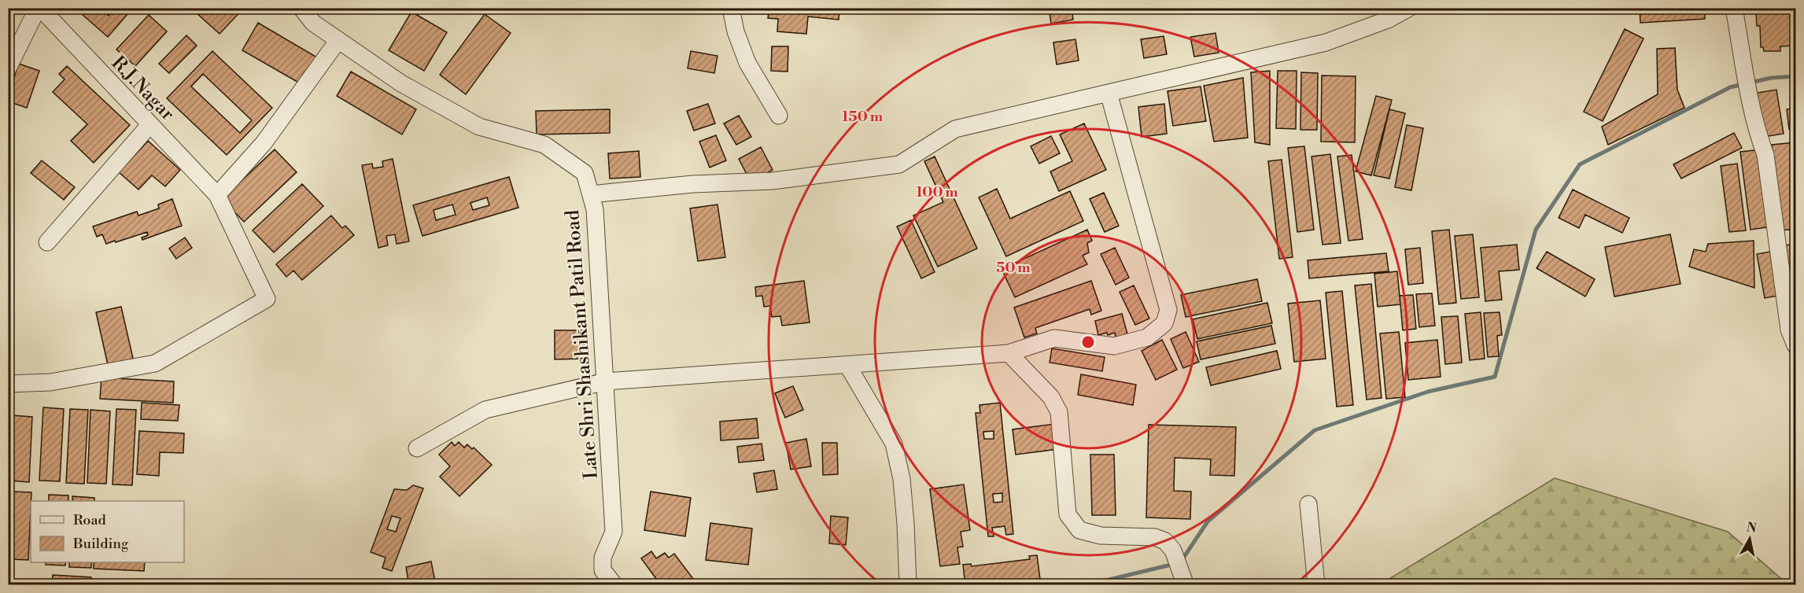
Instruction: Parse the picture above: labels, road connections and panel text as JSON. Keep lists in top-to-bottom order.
{
  "streets": {
    "street": ["R.J.Nagar", "Late Shri Shashikant Patil Road"]
  },
  "legend": ["Road", "Building"],
  "north": "top",
  "rings": ["150 m", "100 m", "50 m"]
}
